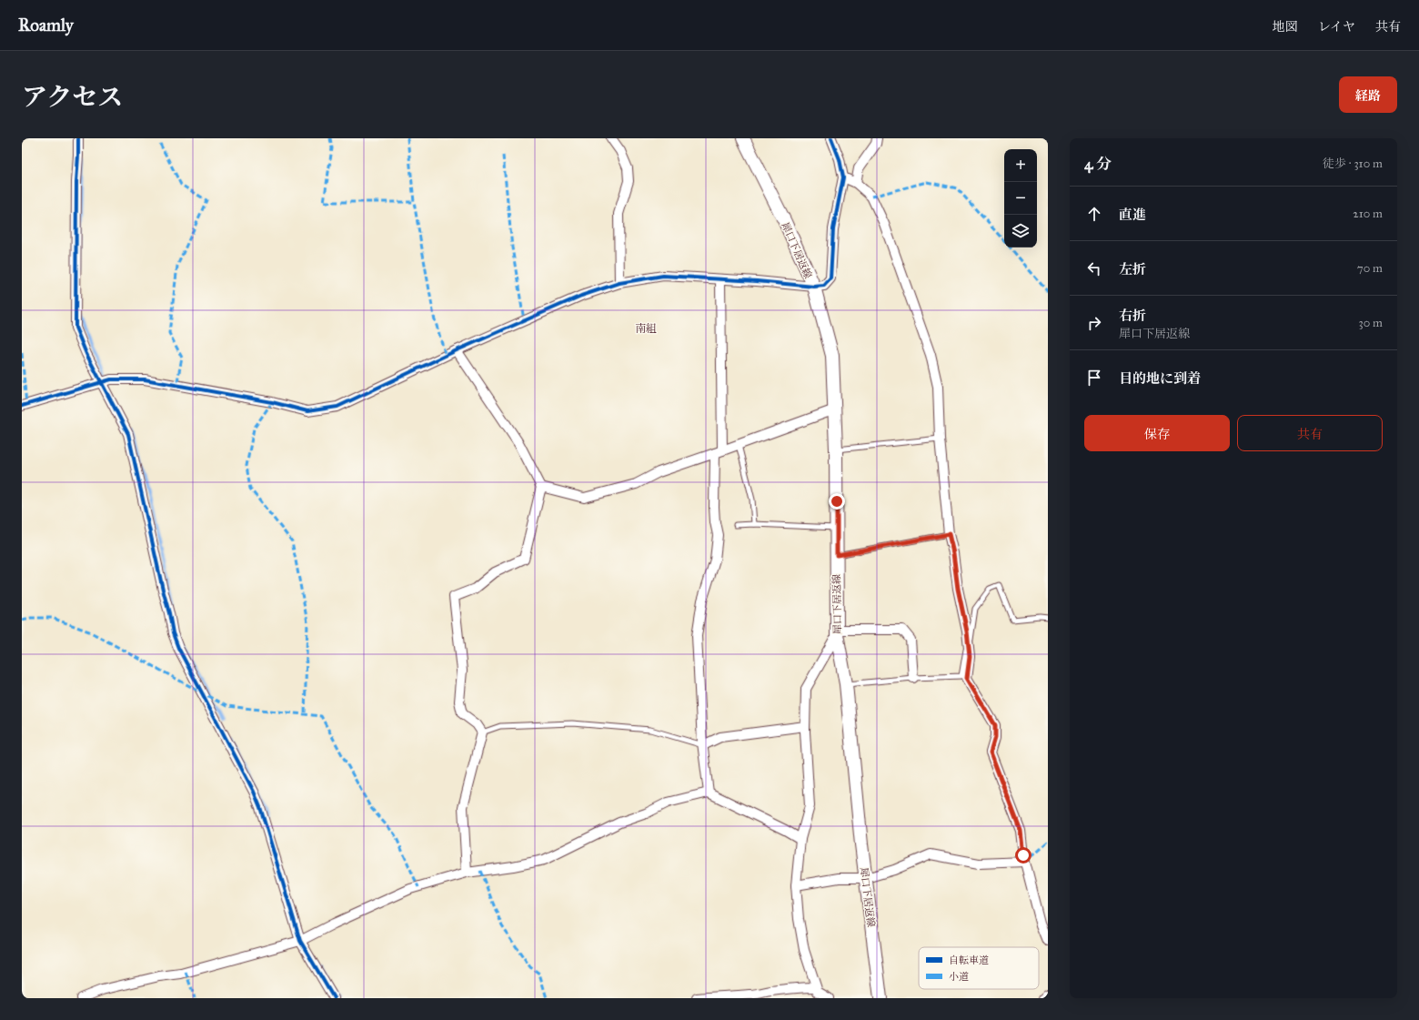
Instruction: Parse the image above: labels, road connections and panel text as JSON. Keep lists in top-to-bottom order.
{
  "streets": {
    "main road": ["犀口下居返線"]
  },
  "districts": ["南組"],
  "legend": ["自転車道", "小道"],
  "page": {
    "header": "Roamly",
    "nav": ["地図", "レイヤ", "共有"],
    "title": "アクセス",
    "buttons": [
      "経路",
      ["保存", "共有"]
    ],
    "heading": ["4 分", "徒歩 · 310 m"],
    "map_buttons": ["+", "−"],
    "list": [
      ["直進", "210 m"],
      ["左折", "70 m"],
      ["右折", "犀口下居返線", "30 m"],
      "目的地に到着"
    ]
  }
}
